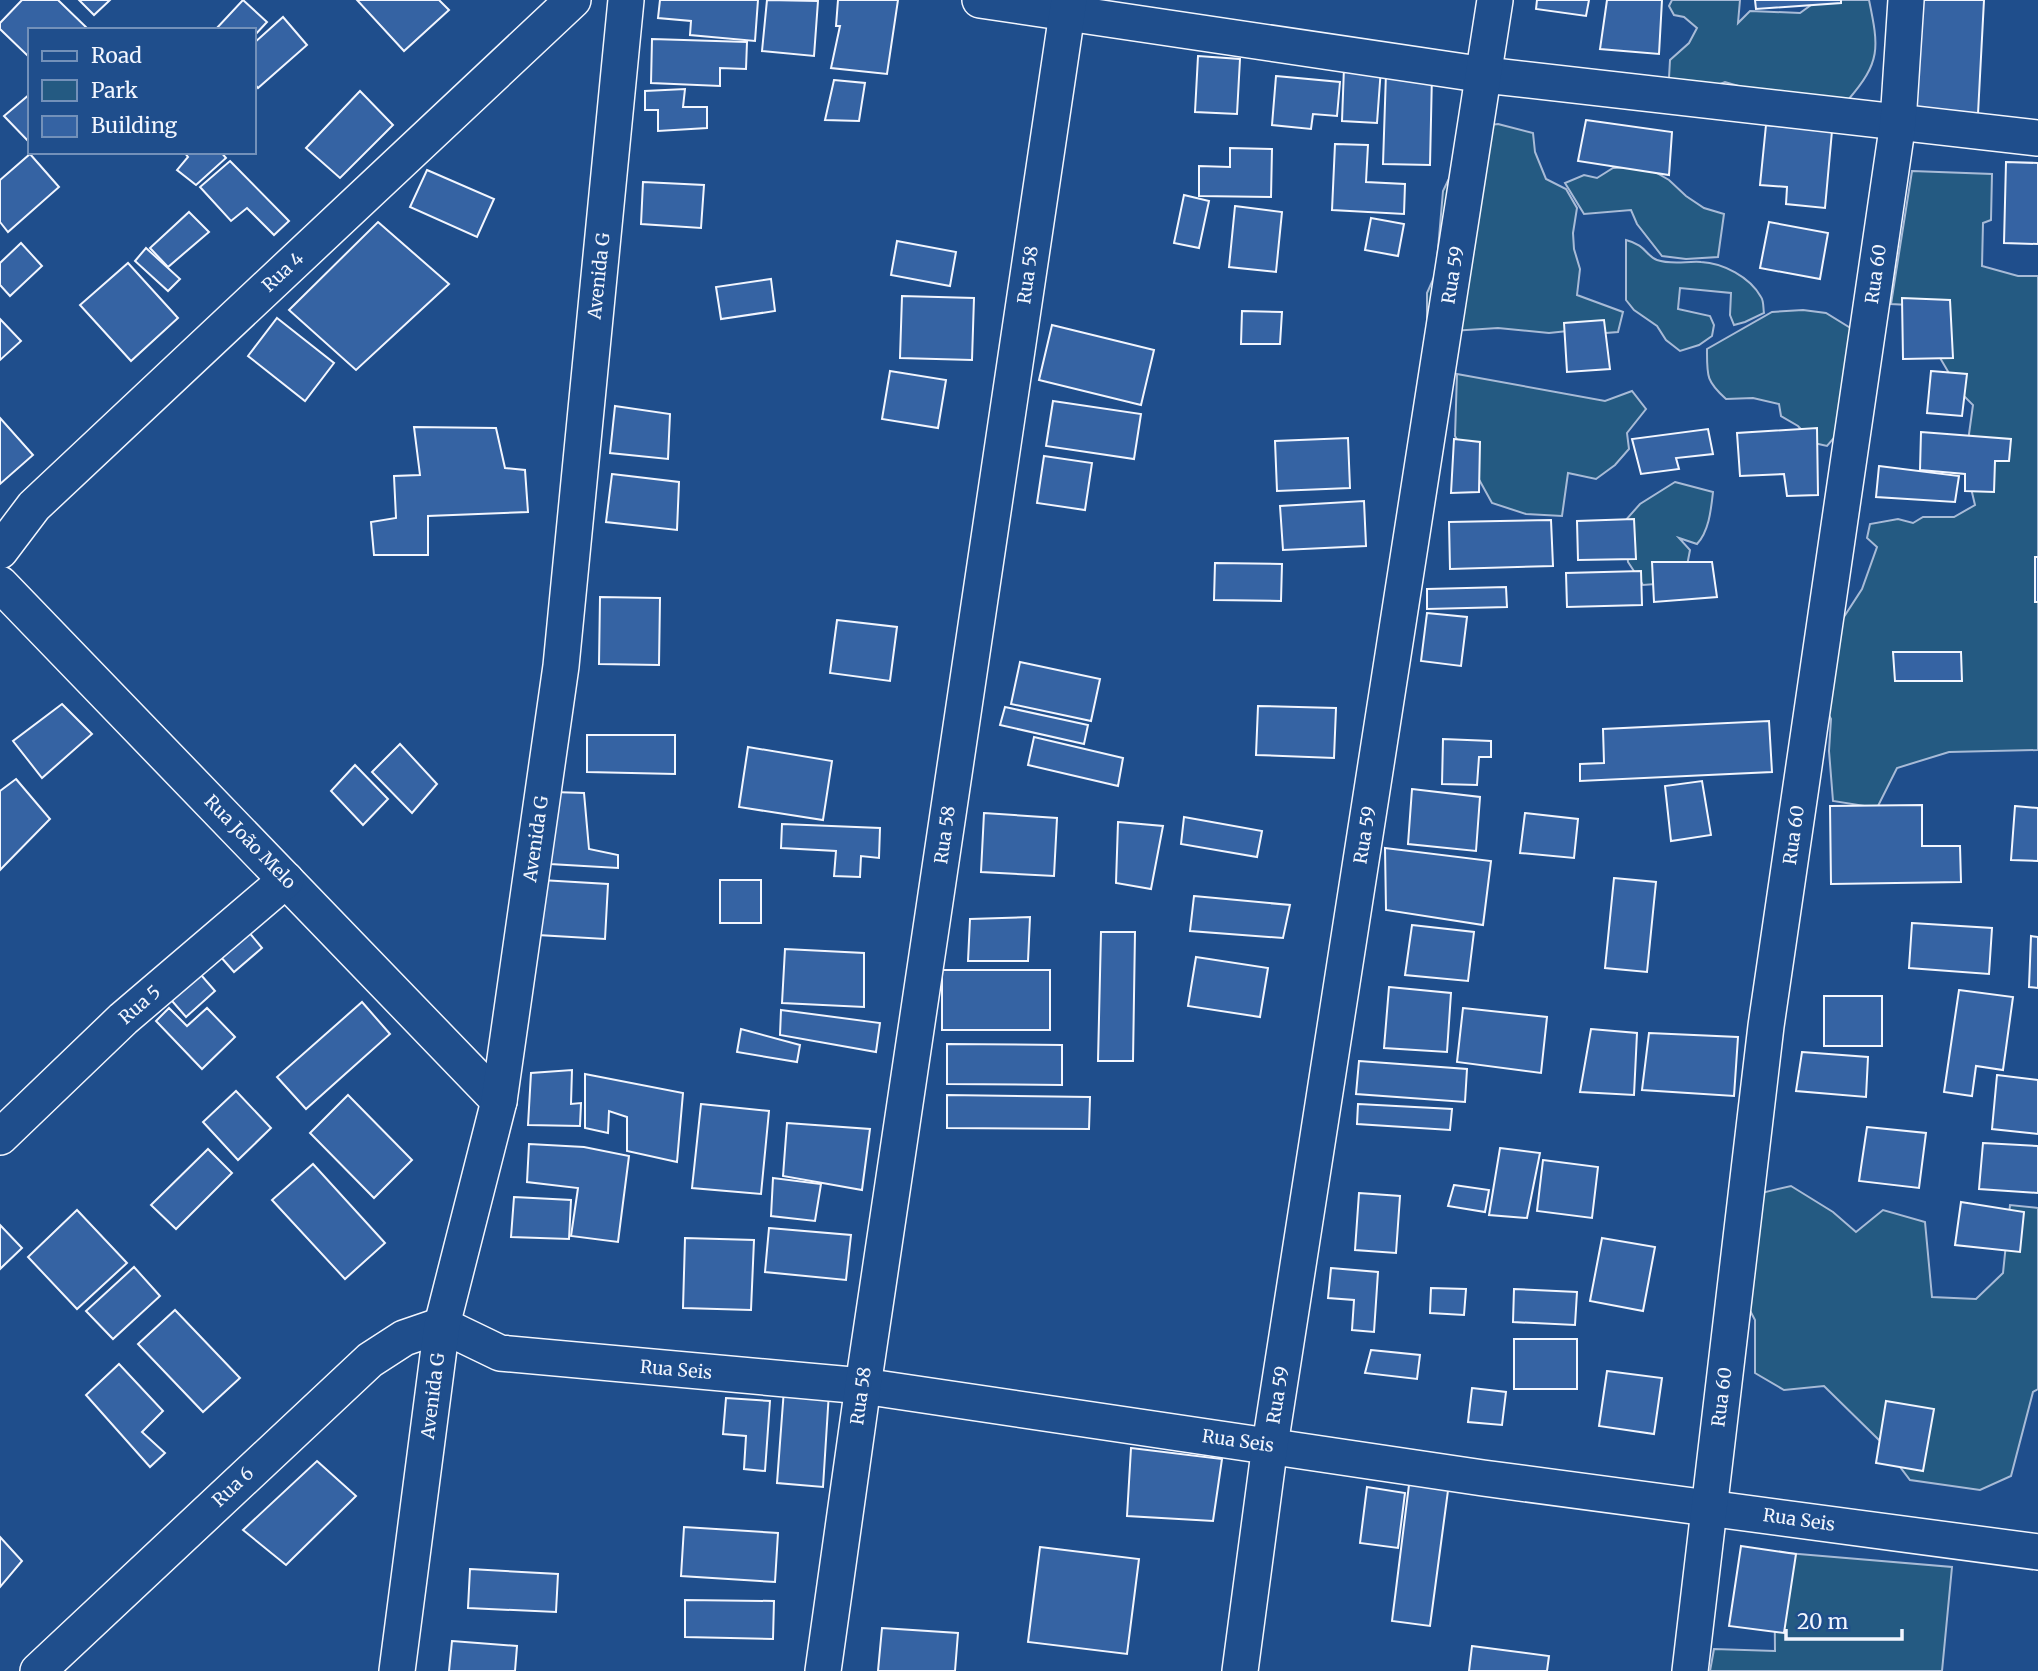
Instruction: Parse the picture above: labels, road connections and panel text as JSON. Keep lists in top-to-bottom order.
{
  "streets": {
    "street": [
      "Rua 4",
      "Rua 60",
      "Rua 58",
      "Rua 59",
      "Avenida G",
      "Rua João Melo",
      "Rua 5",
      "Rua Seis",
      "Rua 6"
    ]
  },
  "crossings": [
    ["Rua 60", "Rua Seis"],
    ["Rua 58", "Rua Seis"],
    ["Rua 59", "Rua Seis"],
    ["Avenida G", "Rua João Melo"],
    ["Avenida G", "Rua Seis"],
    ["Avenida G", "Rua 6"],
    ["Rua João Melo", "Rua 5"],
    ["Rua Seis", "Rua 6"]
  ],
  "legend": ["Road", "Park", "Building"],
  "scale_bar": "20 m"
}
